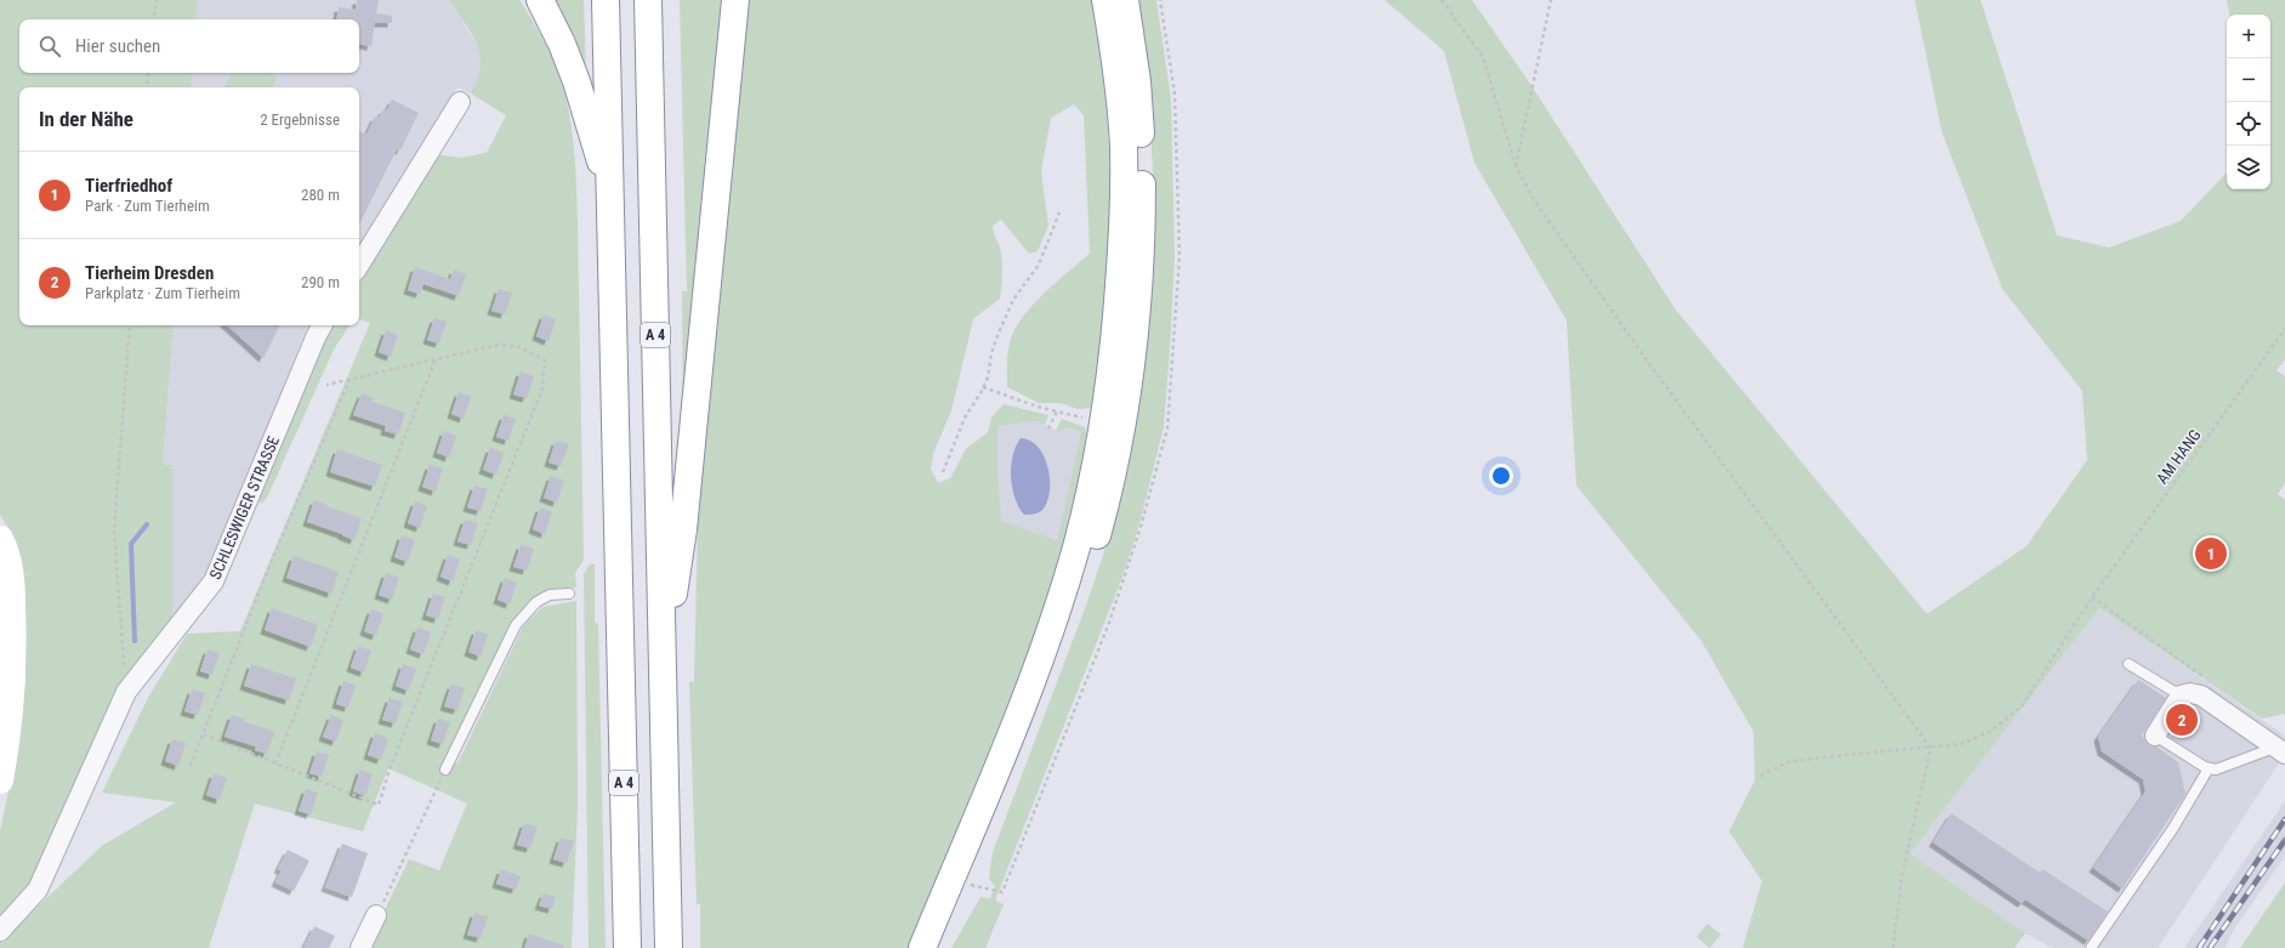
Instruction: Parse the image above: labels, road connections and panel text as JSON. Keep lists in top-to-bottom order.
{
  "streets": {
    "main road": ["A 4"],
    "street": ["SCHLESWIGER STRASSE"],
    "path": ["AM HANG"]
  },
  "page": {
    "map_buttons": ["+", "−"],
    "search": "Hier suchen",
    "heading": ["In der Nähe", "2 Ergebnisse"],
    "list": [
      {
        "mark": "1",
        "name": "Tierfriedhof",
        "note": "Park · Zum Tierheim",
        "value": "280 m"
      },
      {
        "mark": "2",
        "name": "Tierheim Dresden",
        "note": "Parkplatz · Zum Tierheim",
        "value": "290 m"
      }
    ],
    "pins": ["1", "2"]
  }
}
